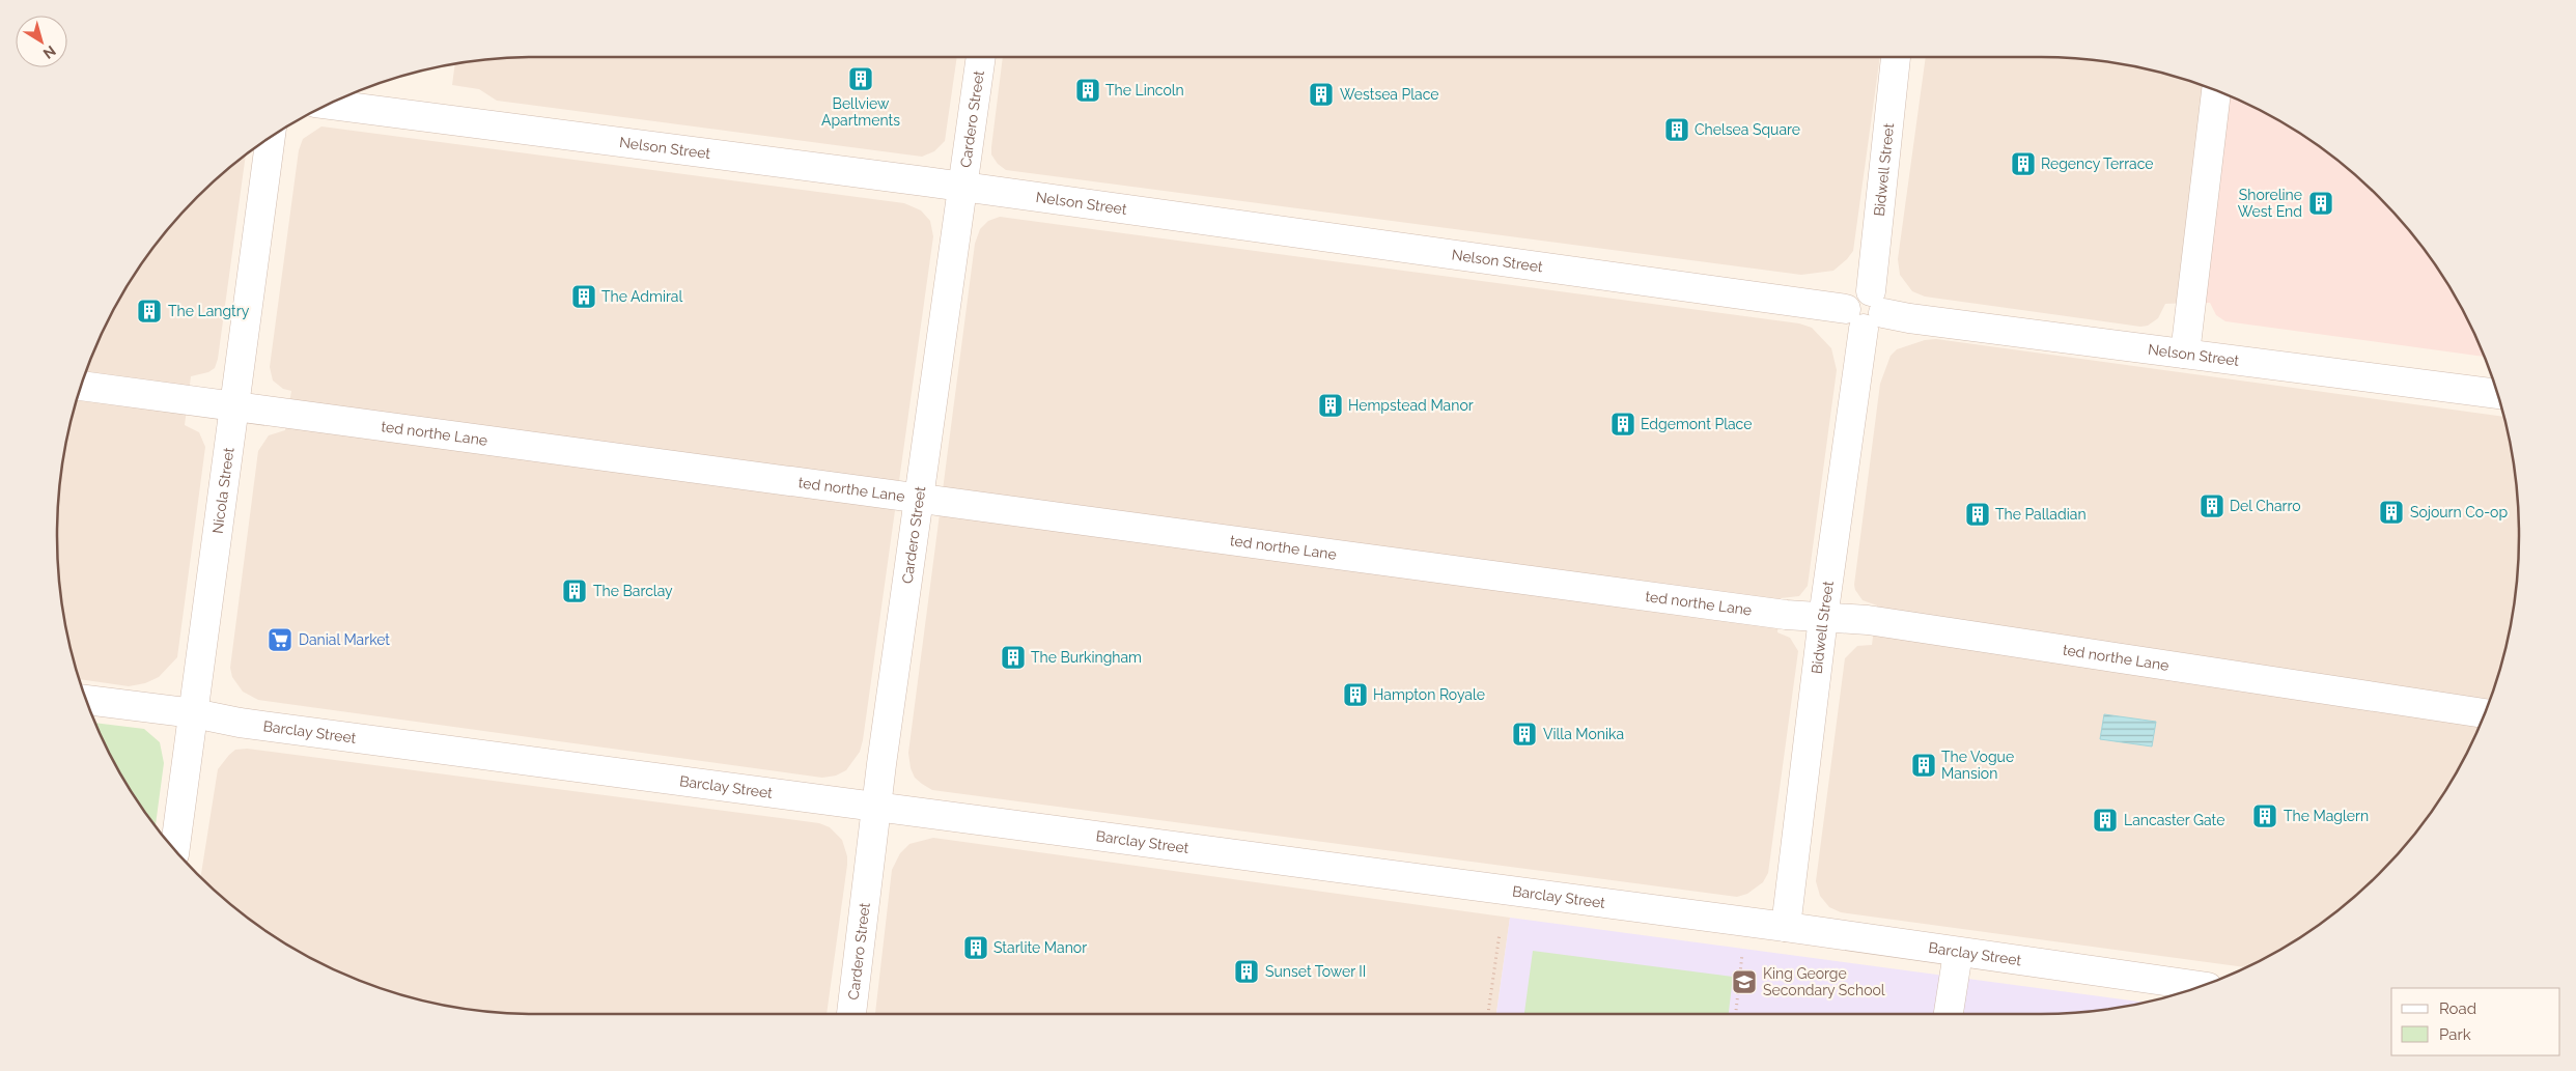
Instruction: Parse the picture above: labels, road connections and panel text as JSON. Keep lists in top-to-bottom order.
{
  "streets": {
    "street": [
      "Cardero Street",
      "Nelson Street",
      "Bidwell Street",
      "ted northe Lane",
      "Nicola Street",
      "Barclay Street"
    ]
  },
  "crossings": [
    ["Cardero Street", "Nelson Street"],
    ["Cardero Street", "ted northe Lane"],
    ["Cardero Street", "Barclay Street"],
    ["Nelson Street", "Bidwell Street"],
    ["Bidwell Street", "ted northe Lane"],
    ["Bidwell Street", "Barclay Street"],
    ["ted northe Lane", "Nicola Street"],
    ["Nicola Street", "Barclay Street"]
  ],
  "places": {
    "building": [
      "Bellview Apartments",
      "The Lincoln",
      "Westsea Place",
      "Chelsea Square",
      "Regency Terrace",
      "Shoreline West End",
      "The Admiral",
      "The Langtry",
      "Hempstead Manor",
      "Edgemont Place",
      "Del Charro",
      "Sojourn Co-op",
      "The Palladian",
      "The Barclay",
      "The Burkingham",
      "Hampton Royale",
      "Villa Monika",
      "The Vogue Mansion",
      "The Maglern",
      "Lancaster Gate",
      "Starlite Manor",
      "Sunset Tower II"
    ],
    "supermarket": ["Danial Market"],
    "school or university": ["King George Secondary School"]
  },
  "legend": ["Road", "Park"],
  "north": "bottom right"
}
